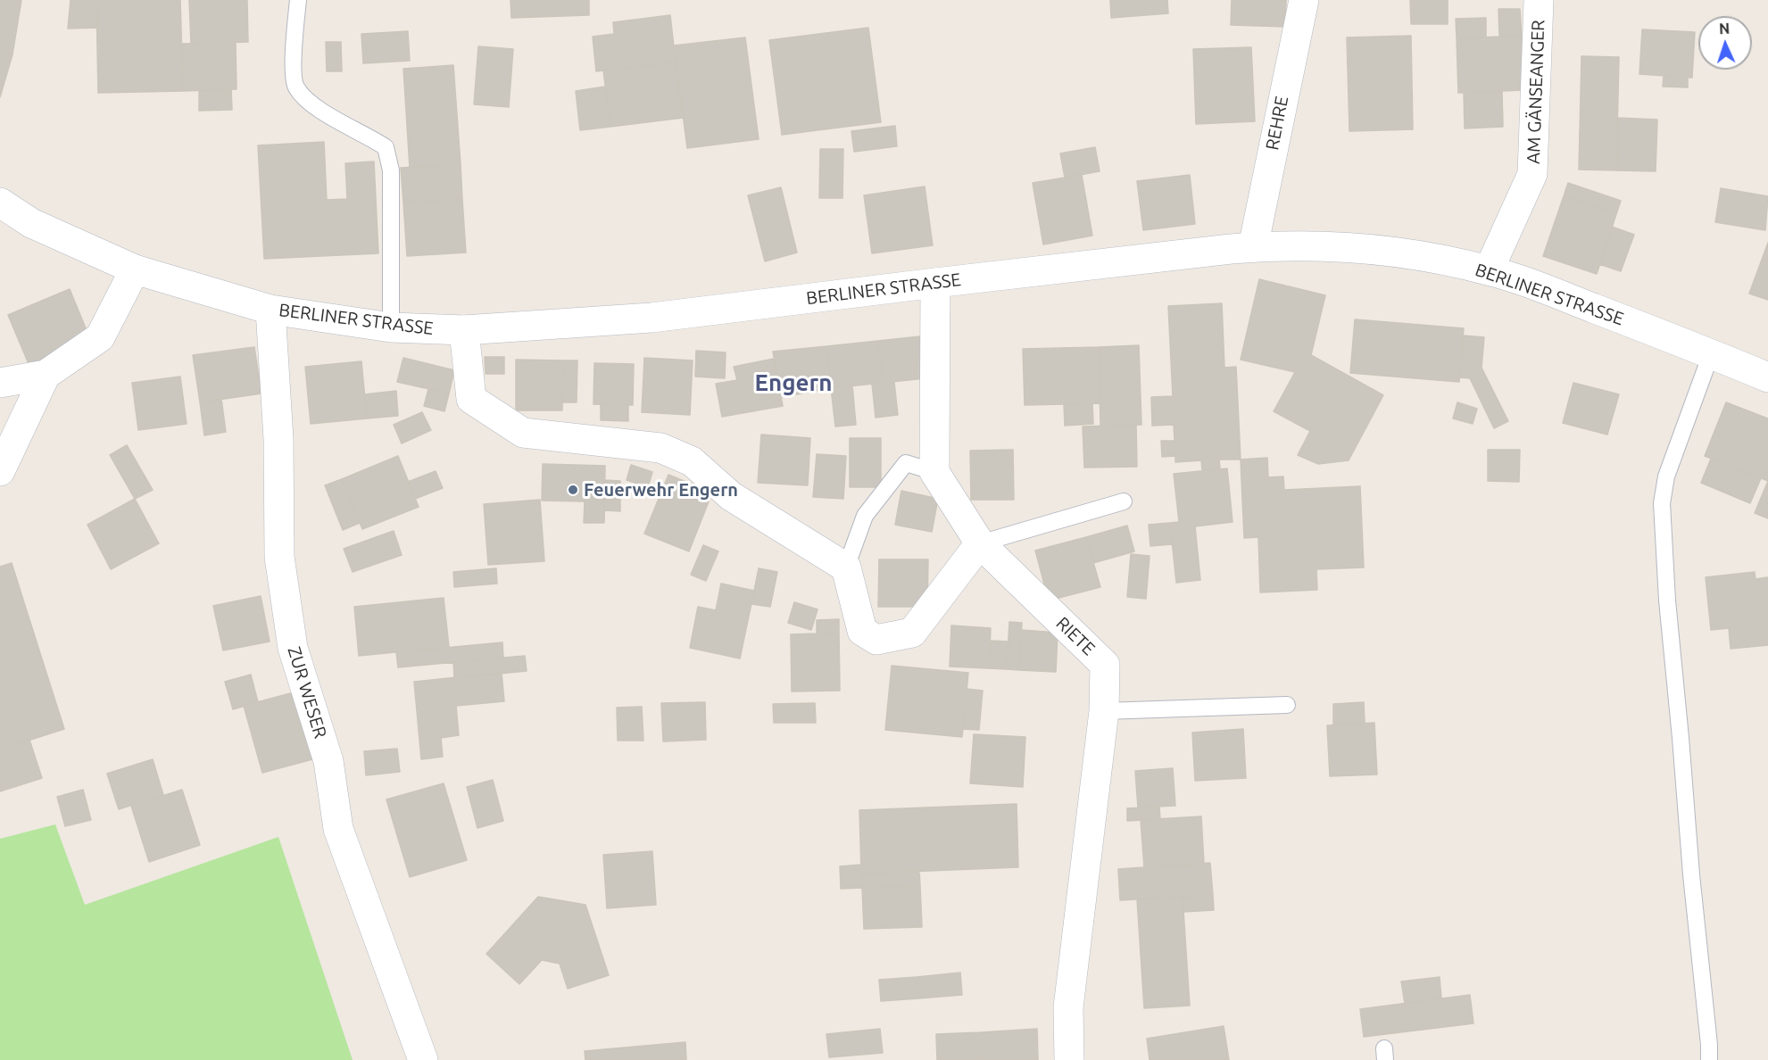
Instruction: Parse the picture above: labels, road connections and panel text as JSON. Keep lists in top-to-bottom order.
{
  "streets": {
    "street": [
      "AM GÄNSEANGER",
      "REHRE",
      "BERLINER STRASSE",
      "RIETE",
      "ZUR WESER"
    ]
  },
  "crossings": [
    ["AM GÄNSEANGER", "BERLINER STRASSE"],
    ["REHRE", "BERLINER STRASSE"],
    ["BERLINER STRASSE", "ZUR WESER"]
  ],
  "districts": ["Engern"],
  "places": ["Feuerwehr Engern"],
  "north": "top"
}
